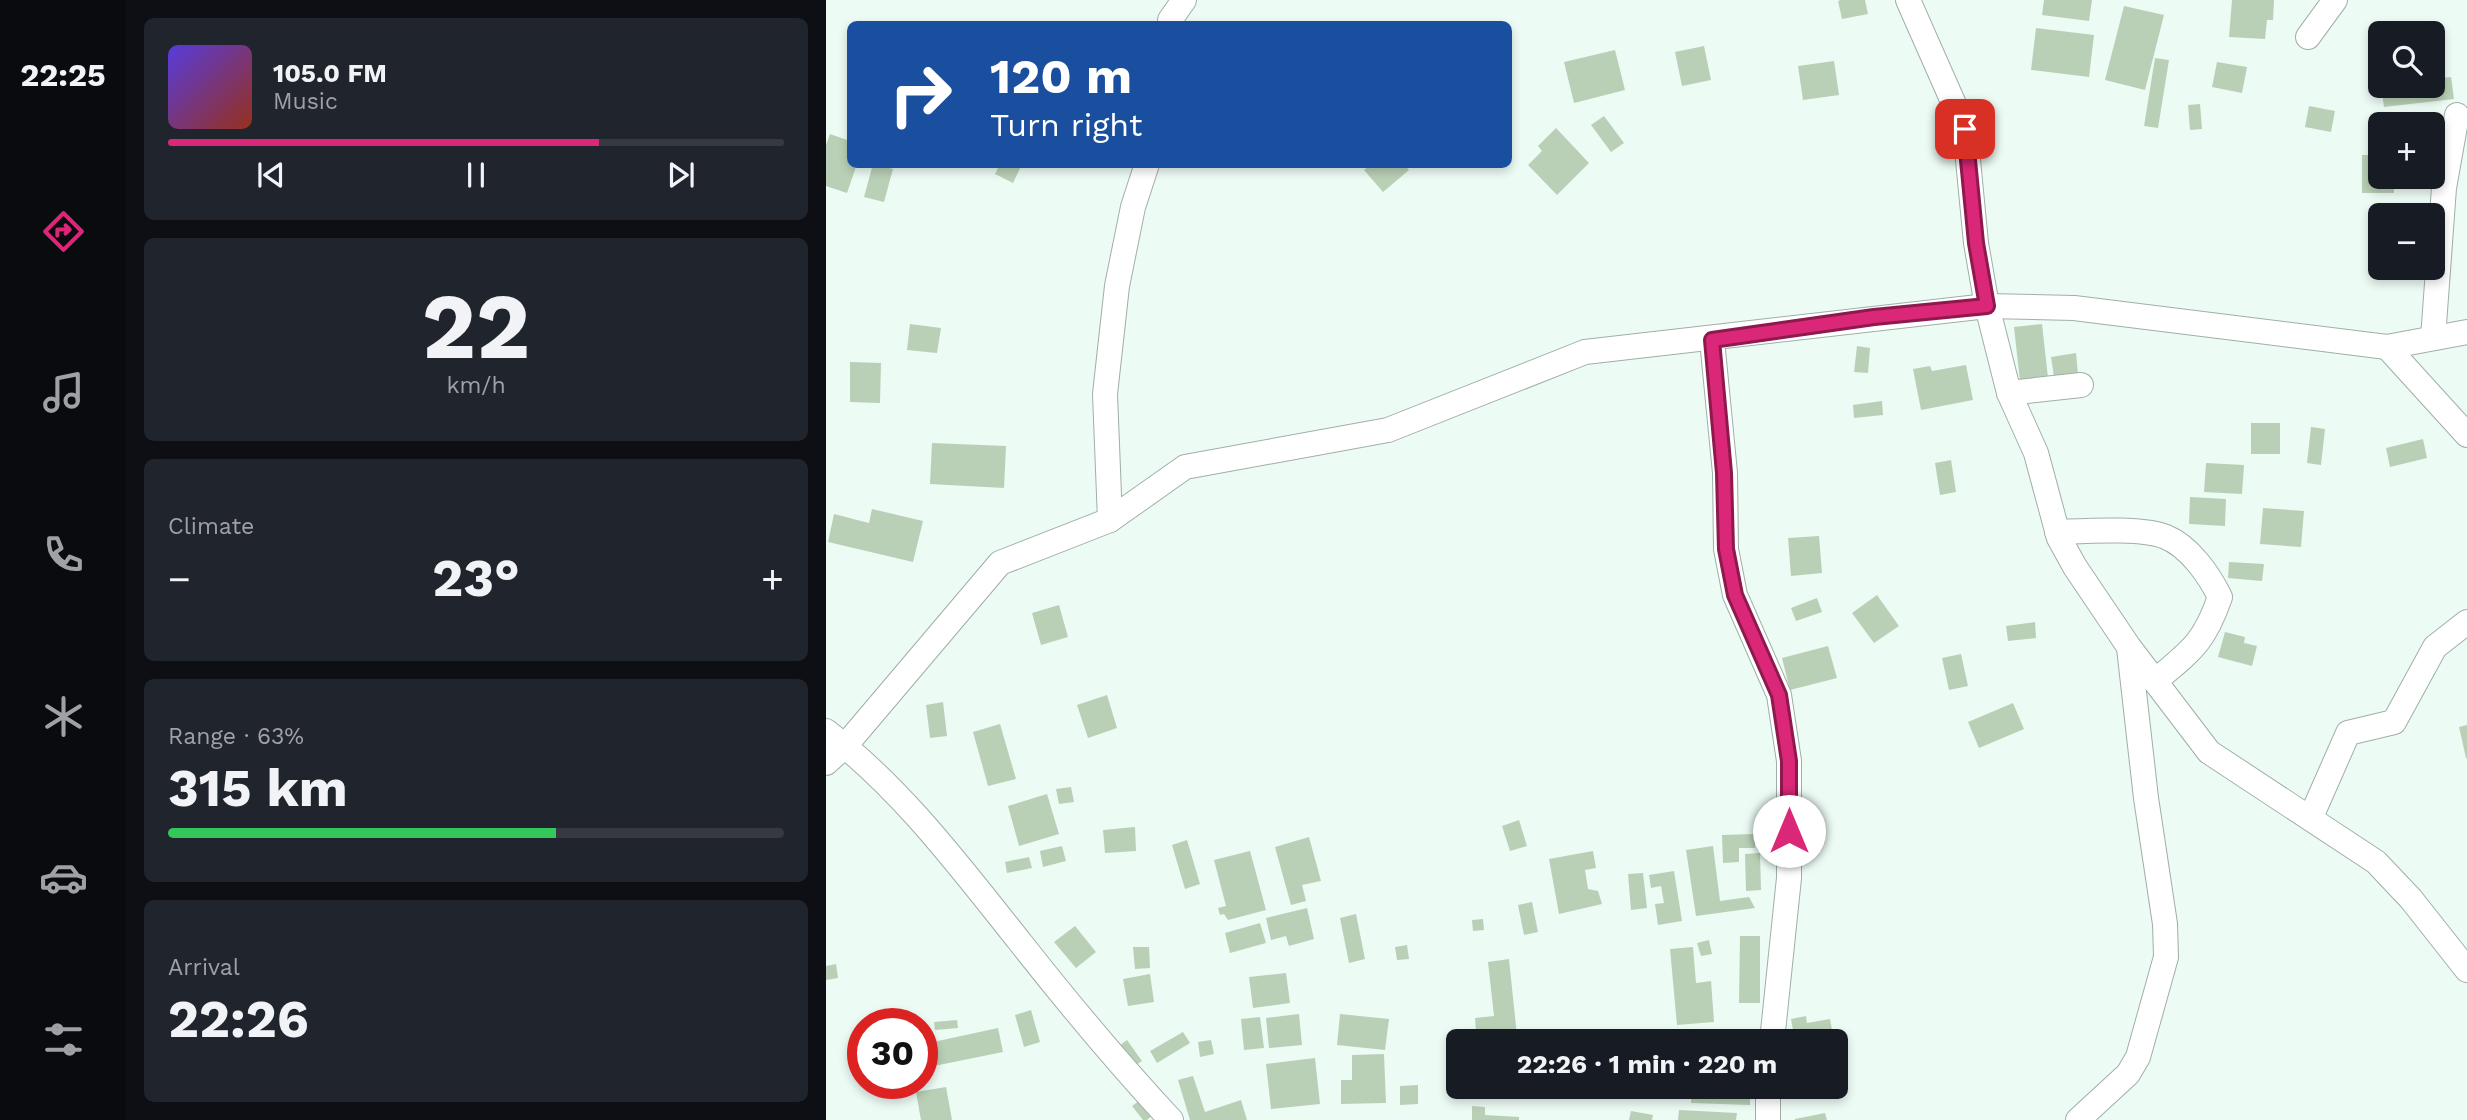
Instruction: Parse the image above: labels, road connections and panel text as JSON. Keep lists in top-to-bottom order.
{
  "page": {
    "tabs": "22:25",
    "map_buttons": ["+", "−"],
    "turn": ["120 m", "Turn right"],
    "song": ["105.0 FM", "Music"],
    "tile": [
      ["22", "km/h"],
      "Climate",
      ["Range · 63%", "315 km"],
      ["Arrival", "22:26"]
    ],
    "heat": ["−", "23°", "+"],
    "limit": "30",
    "trip": "22:26 · 1 min · 220 m"
  }
}
